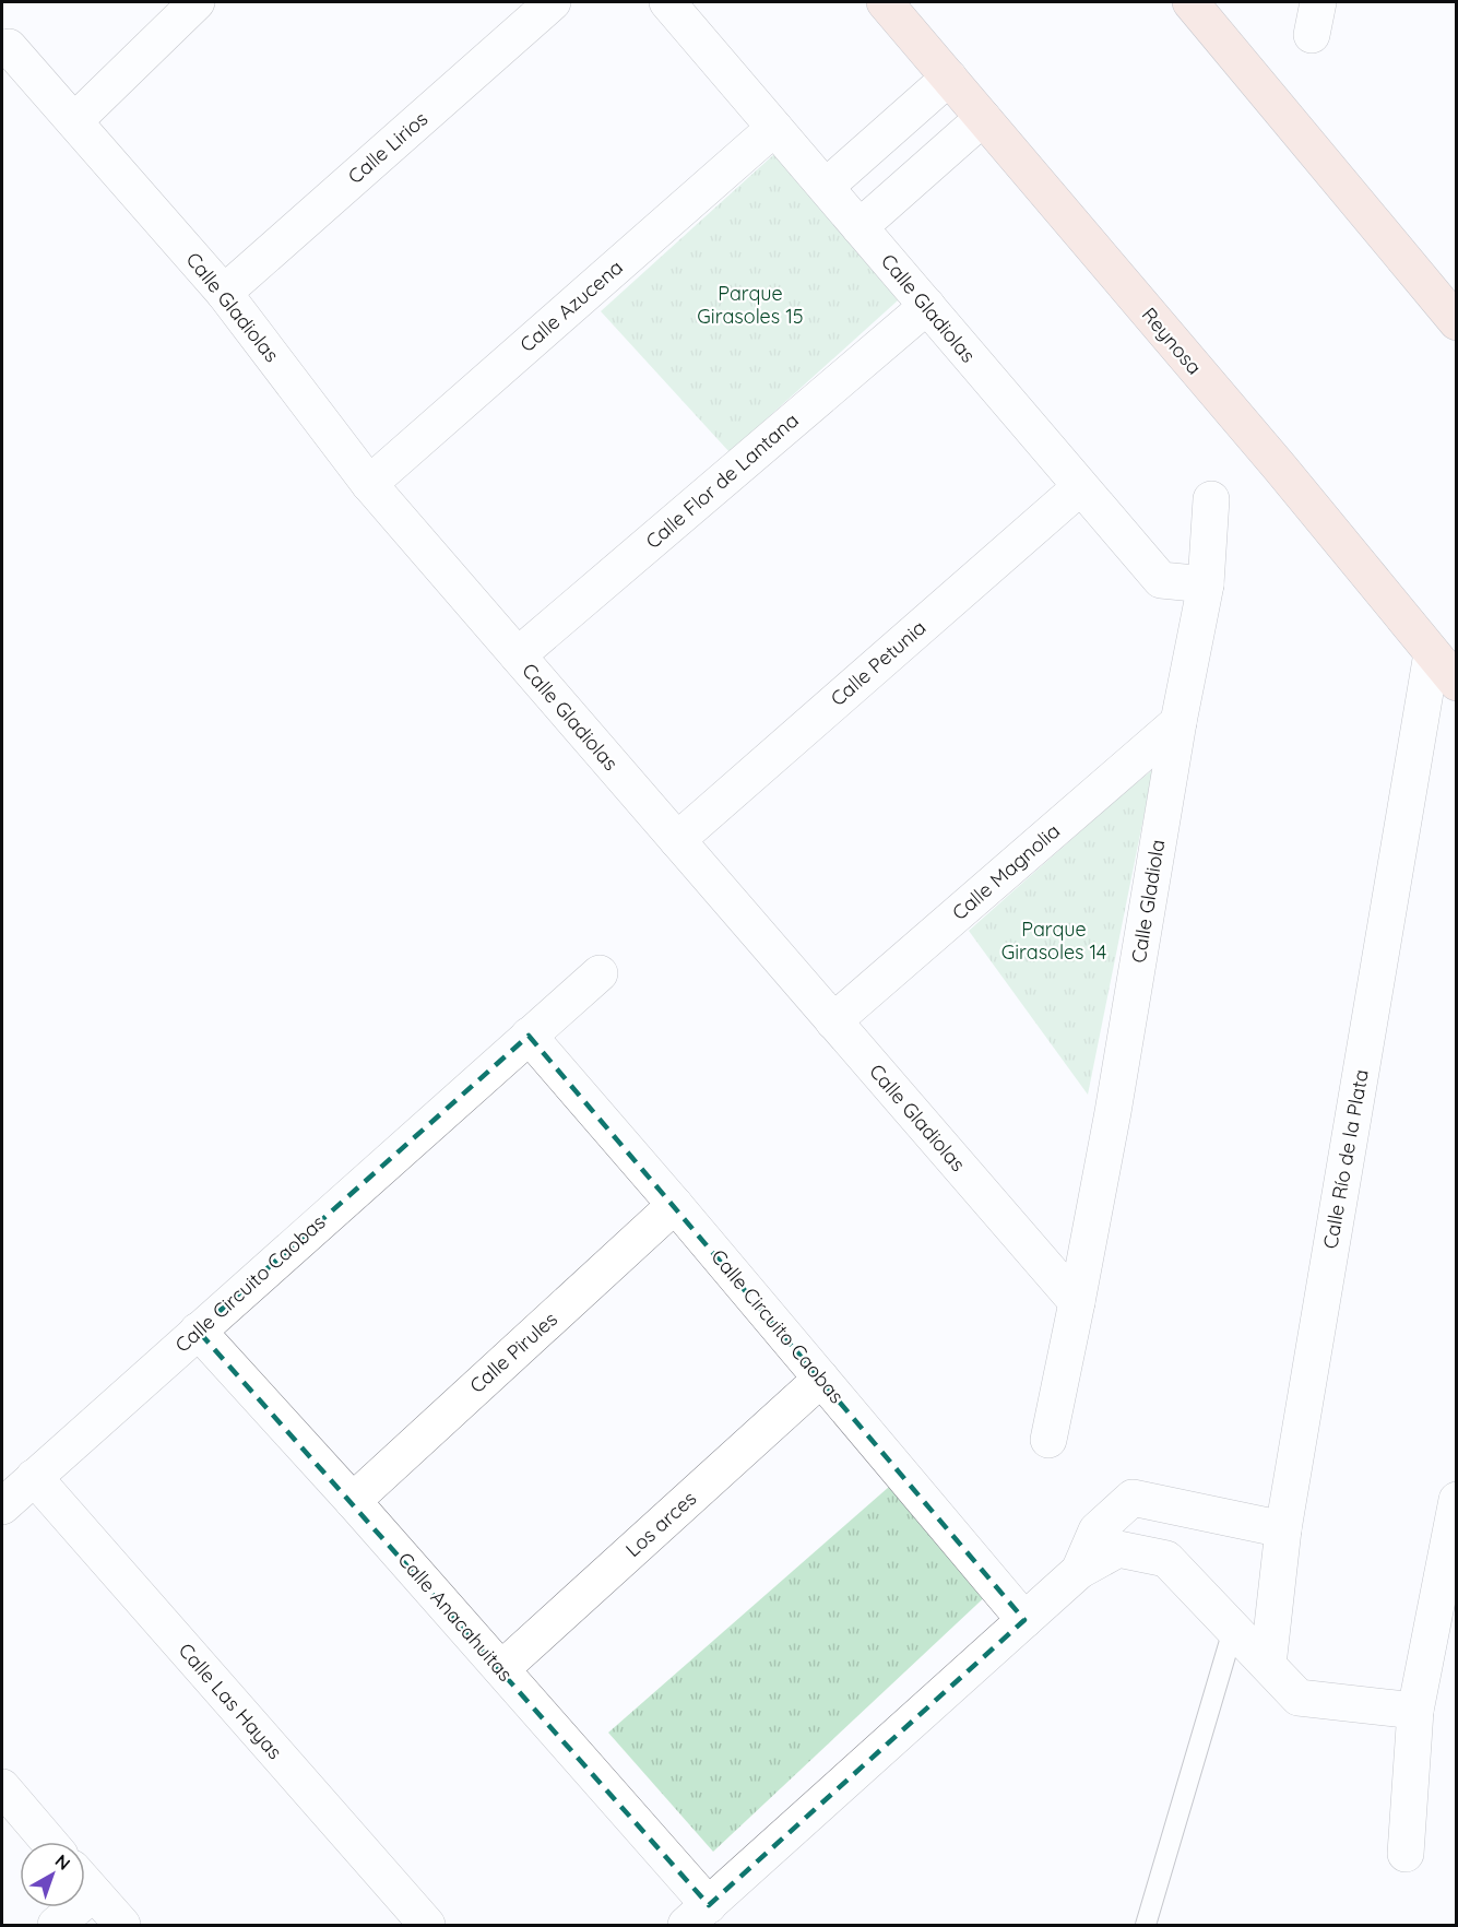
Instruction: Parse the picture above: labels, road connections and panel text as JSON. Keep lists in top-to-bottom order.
{
  "streets": {
    "main road": ["Reynosa"],
    "street": [
      "Calle Lirios",
      "Calle Azucena",
      "Calle Gladiolas",
      "Calle Flor de Lantana",
      "Calle Petunia",
      "Calle Magnolia",
      "Calle Gladiola",
      "Calle Río de la Plata",
      "Calle Circuito Caobas",
      "Calle Pirules",
      "Los arces",
      "Calle Anacahuitas",
      "Calle Las Hayas"
    ]
  },
  "crossings": [
    ["Calle Lirios", "Calle Gladiolas"],
    ["Calle Azucena", "Calle Gladiolas"],
    ["Calle Gladiolas", "Calle Flor de Lantana"],
    ["Calle Gladiolas", "Calle Petunia"],
    ["Calle Gladiolas", "Calle Magnolia"],
    ["Calle Gladiolas", "Calle Gladiola"],
    ["Reynosa", "Calle Río de la Plata"],
    ["Calle Magnolia", "Calle Gladiola"],
    ["Calle Circuito Caobas", "Calle Pirules"],
    ["Calle Circuito Caobas", "Los arces"],
    ["Calle Circuito Caobas", "Calle Anacahuitas"],
    ["Calle Circuito Caobas", "Calle Las Hayas"],
    ["Calle Pirules", "Calle Anacahuitas"],
    ["Los arces", "Calle Anacahuitas"]
  ],
  "parks": ["Parque Girasoles 15", "Parque Girasoles 14"],
  "north": "top right"
}
